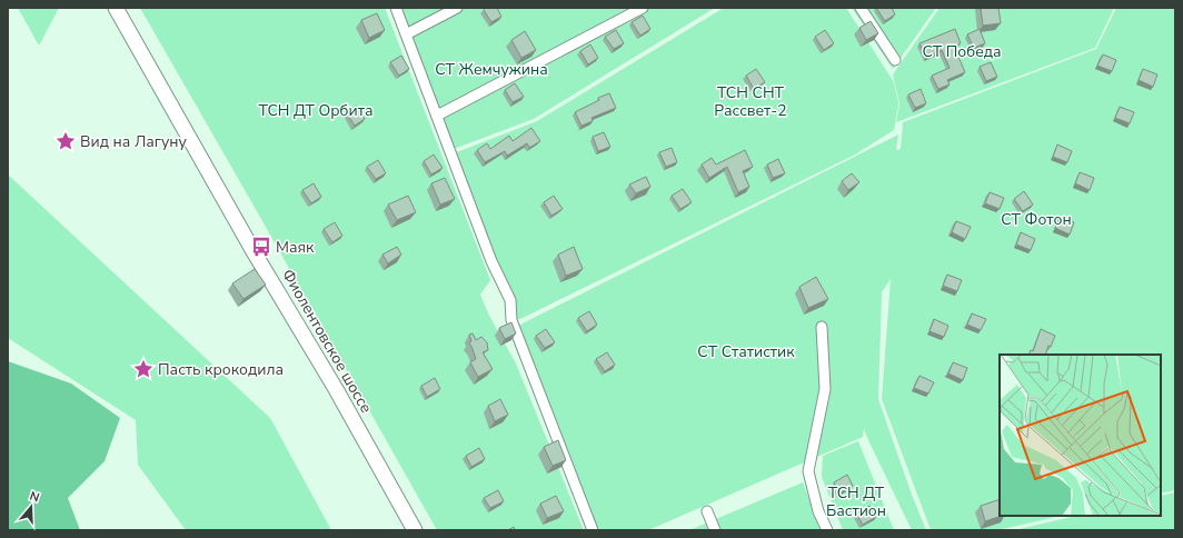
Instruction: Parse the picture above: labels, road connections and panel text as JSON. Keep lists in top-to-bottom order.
{
  "streets": {
    "main road": ["Фиолентовское шоссе"]
  },
  "parks": [
    "СТ Победа",
    "СТ Жемчужина",
    "ТСН СНТ Рассвет-2",
    "ТСН ДТ Орбита",
    "СТ Фотон",
    "СТ Статистик",
    "ТСН ДТ Бастион"
  ],
  "places": {
    "place": ["Вид на Лагуну", "Пасть крокодила"],
    "bus stop": ["Маяк"]
  },
  "north": "top"
}
